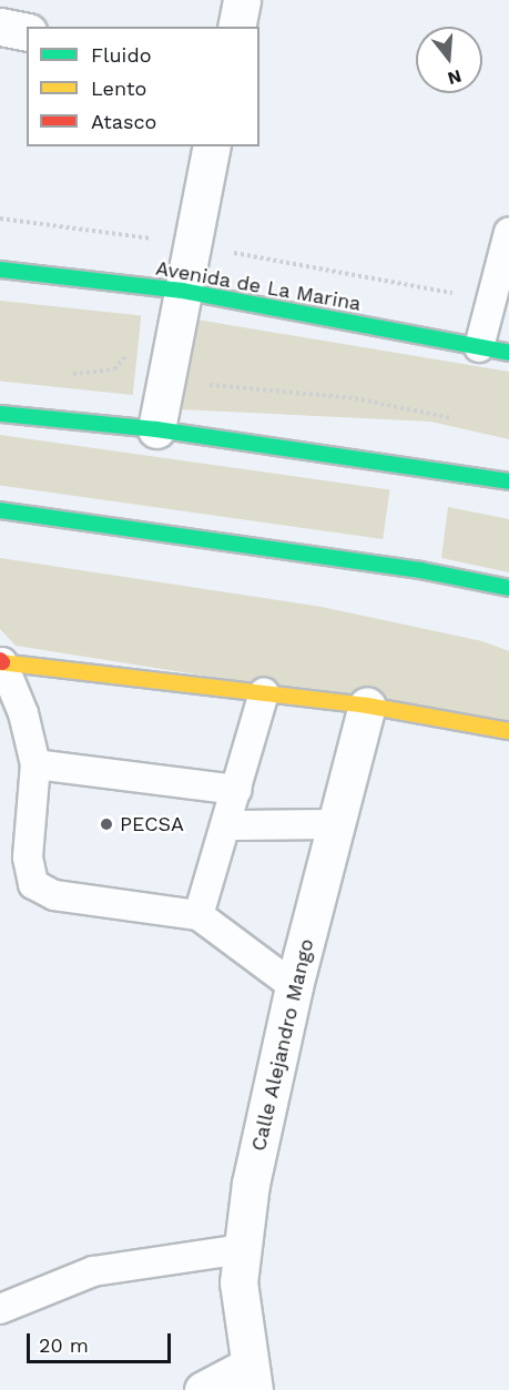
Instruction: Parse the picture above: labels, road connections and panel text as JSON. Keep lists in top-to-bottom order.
{
  "streets": {
    "main road": ["Avenida de La Marina"],
    "street": ["Calle Alejandro Mango"]
  },
  "places": ["PECSA"],
  "legend": ["Fluido", "Lento", "Atasco"],
  "scale_bar": "20 m",
  "north": "bottom"
}
